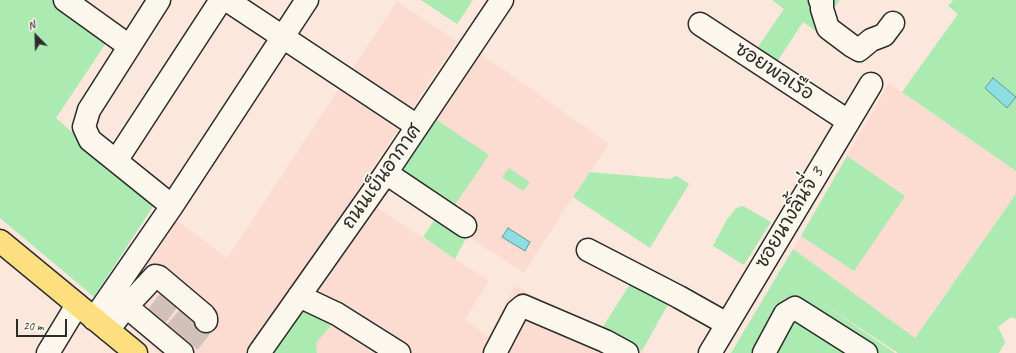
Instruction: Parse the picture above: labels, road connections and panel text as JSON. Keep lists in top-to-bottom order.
{
  "streets": {
    "street": ["ซอยพลเรือ", "ถนนเย็นอากาศ", "ซอยนางลิ้นจี่ 3"]
  },
  "crossings": [
    ["ซอยพลเรือ", "ซอยนางลิ้นจี่ 3"]
  ],
  "scale_bar": "20 m",
  "north": "top left"
}
